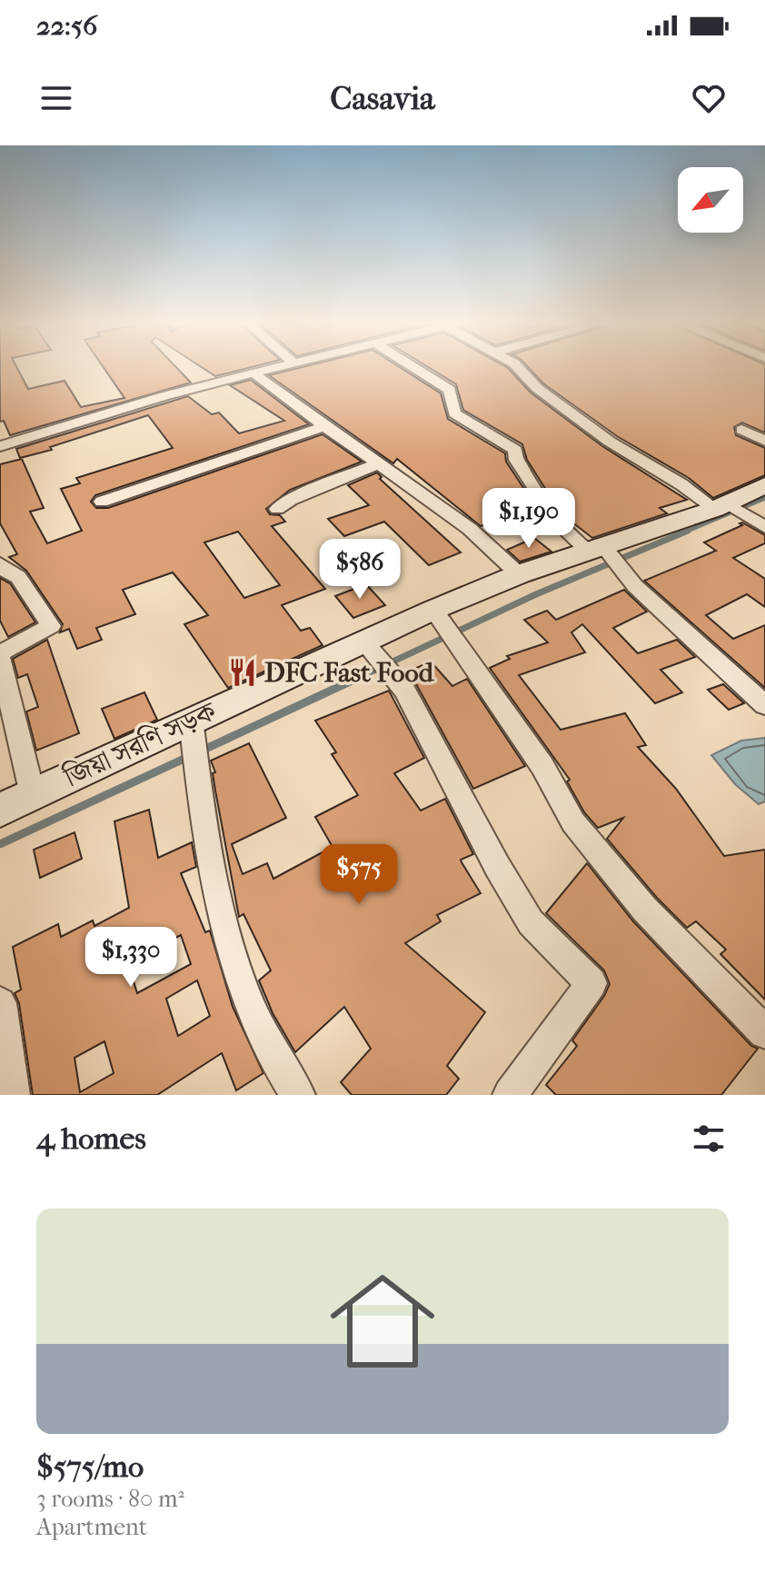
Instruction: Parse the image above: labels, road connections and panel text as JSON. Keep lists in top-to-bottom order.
{
  "streets": {
    "main road": ["জিয়া সরণি সড়ক"]
  },
  "places": {
    "restaurant": ["DFC Fast Food"]
  },
  "north": "bottom left",
  "page": {
    "status": "22:56",
    "header": "Casavia",
    "price": [
      "$1,190",
      "$586",
      "$575",
      "$1,330"
    ],
    "heading": "4 homes",
    "list": [
      {
        "name": "$575/mo",
        "note": "3 rooms · 80 m² · Apartment"
      }
    ]
  }
}
